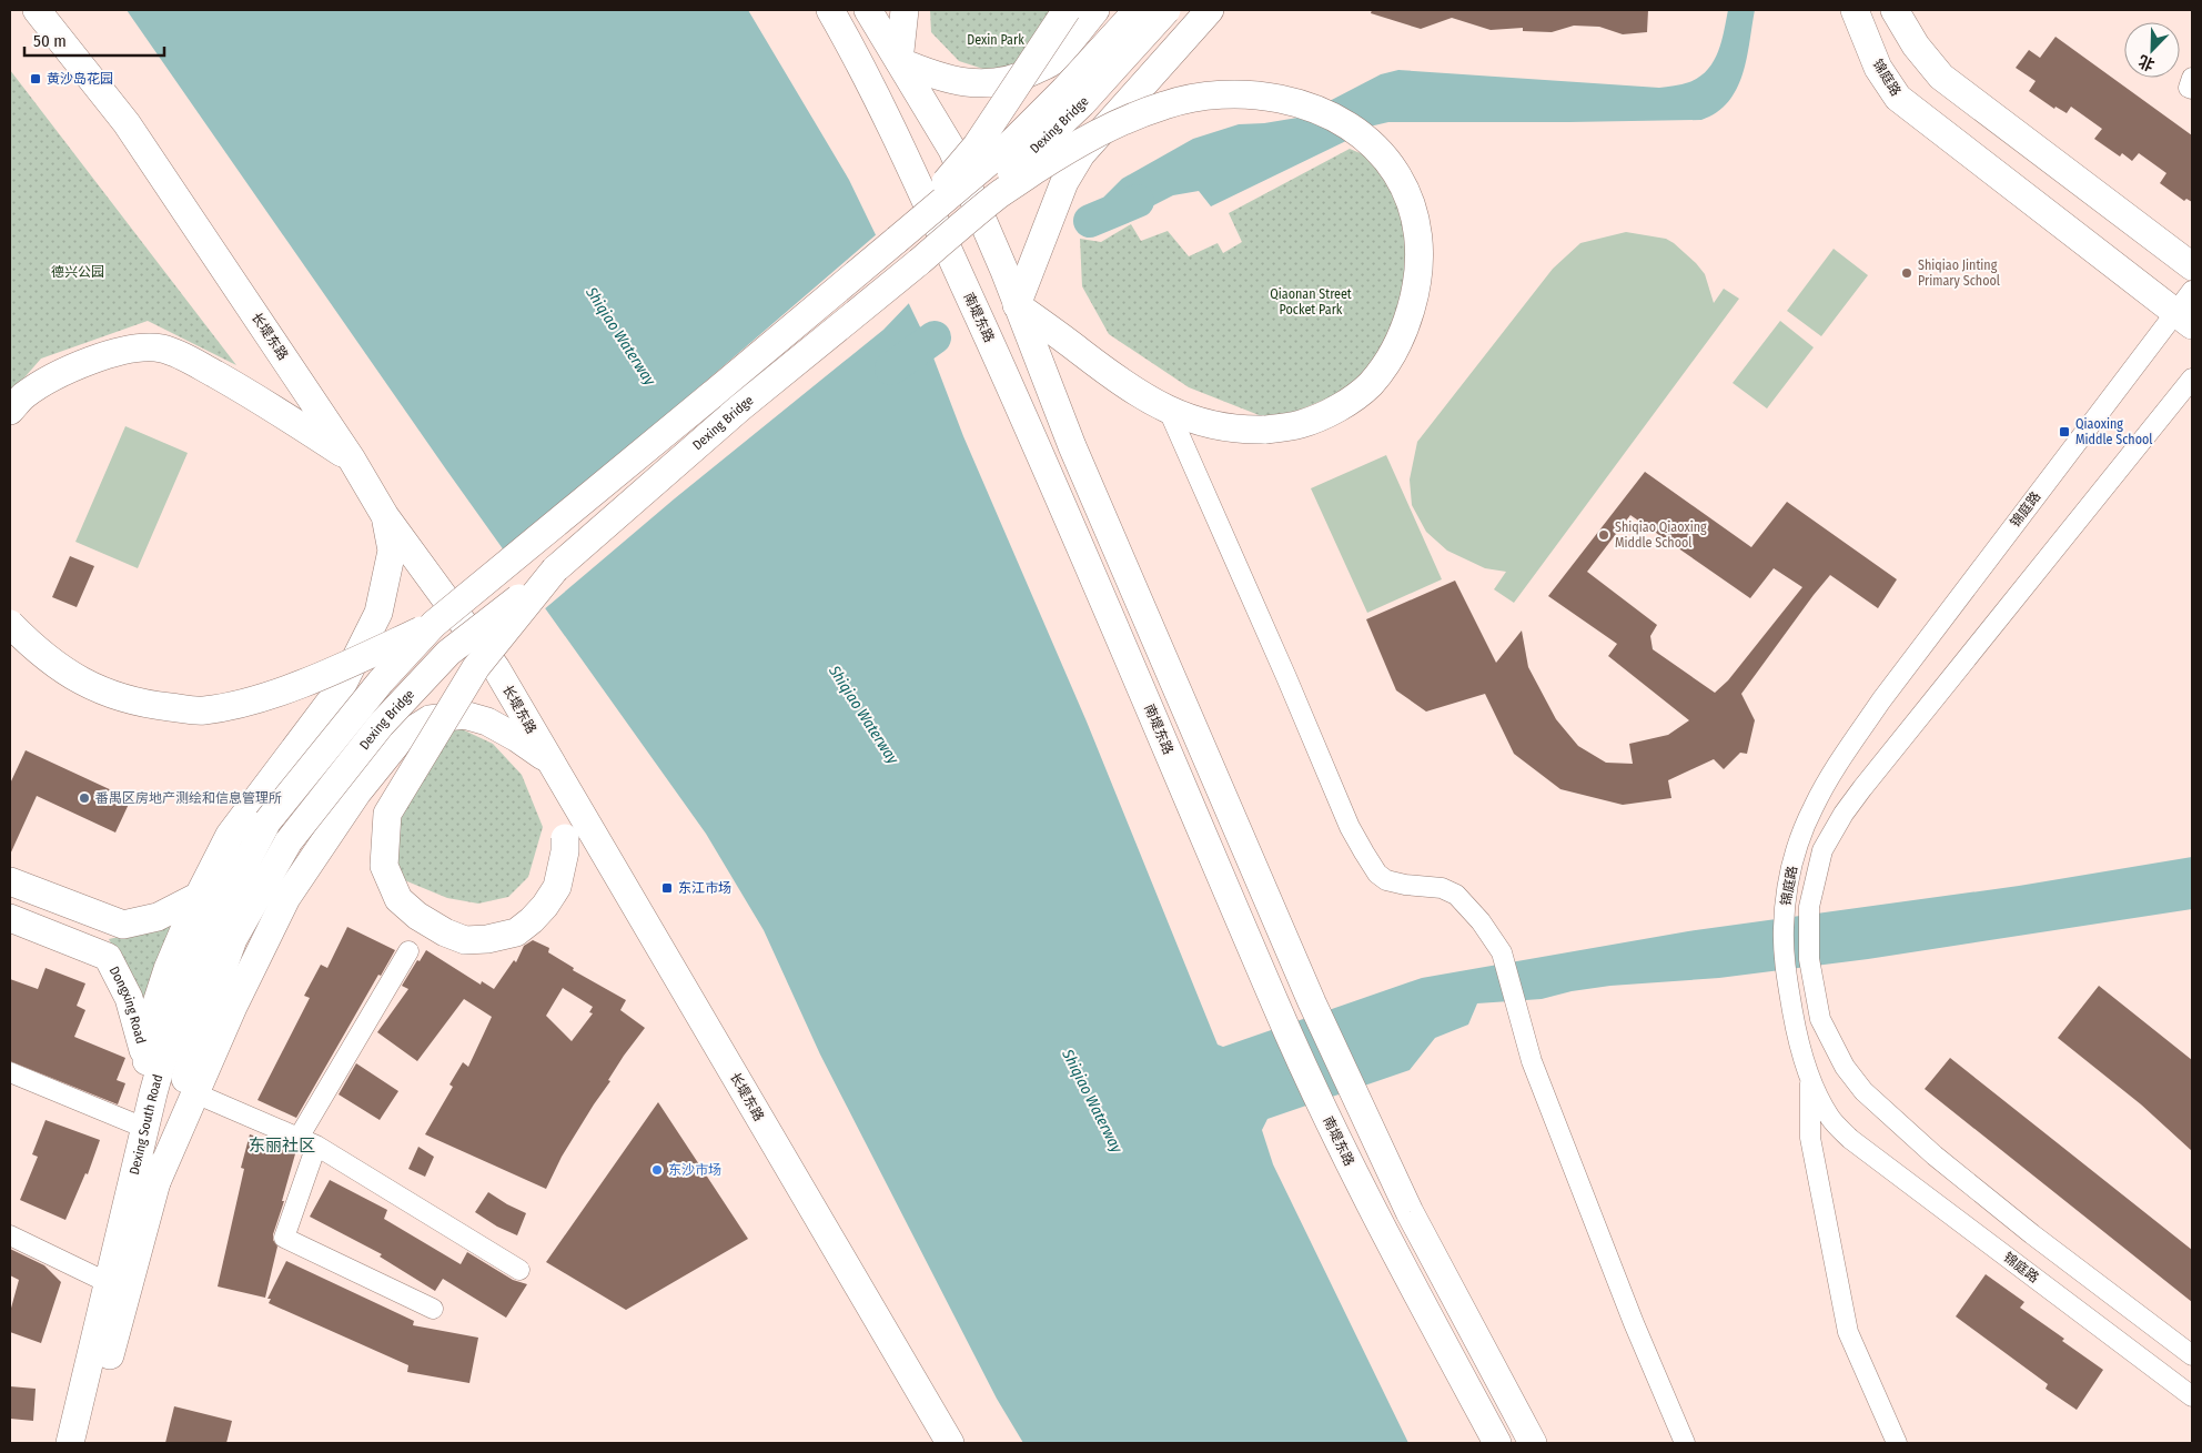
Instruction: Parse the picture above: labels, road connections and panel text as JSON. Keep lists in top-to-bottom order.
{
  "streets": {
    "main road": [
      "锦庭路",
      "Dexing Bridge",
      "南堤东路",
      "长堤东路",
      "Dongxing Road",
      "Dexing South Road"
    ]
  },
  "crossings": [
    ["Dexing Bridge", "Dexing South Road"],
    ["Dongxing Road", "Dexing South Road"]
  ],
  "districts": ["东丽社区"],
  "water": ["Shiqiao Waterway"],
  "parks": ["Dexin Park", "德兴公园", "Qiaonan Street Pocket Park"],
  "places": {
    "transit": ["黄沙岛花园", "Qiaoxing Middle School", "东江市场"],
    "other": [
      "Shiqiao Jinting Primary School",
      "Shiqiao Qiaoxing Middle School",
      "番禺区房地产测绘和信息管理所",
      "东沙市场"
    ]
  },
  "scale_bar": "50 m",
  "north": "bottom left"
}
